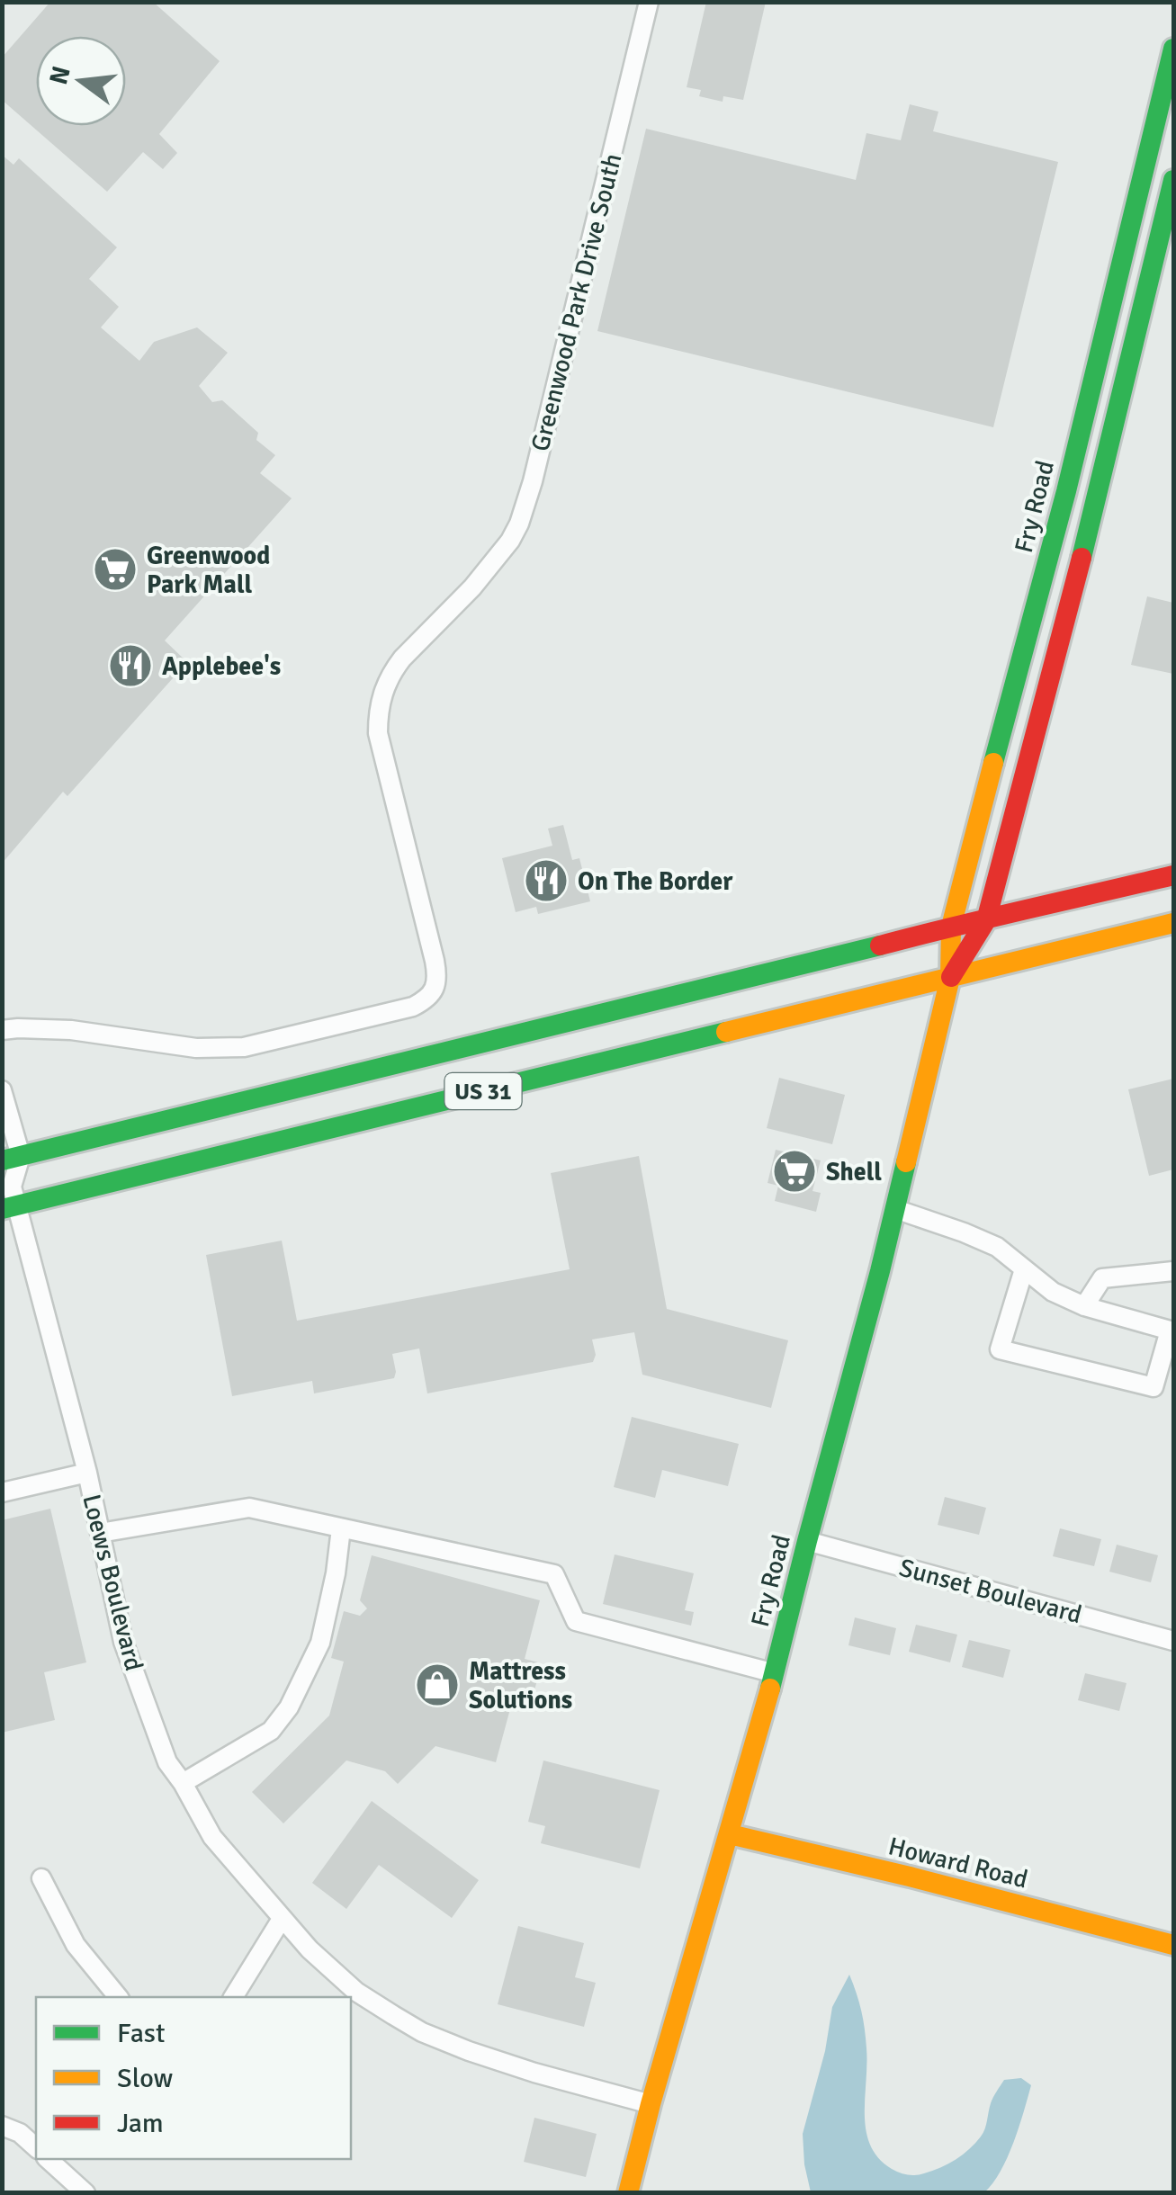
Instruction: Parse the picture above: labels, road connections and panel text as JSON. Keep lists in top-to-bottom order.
{
  "streets": {
    "street": [
      "Greenwood Park Drive South",
      "Fry Road",
      "US 31",
      "Loews Boulevard",
      "Sunset Boulevard",
      "Howard Road"
    ]
  },
  "crossings": [
    ["Fry Road", "US 31"],
    ["Fry Road", "Loews Boulevard"],
    ["Fry Road", "Sunset Boulevard"],
    ["Fry Road", "Howard Road"],
    ["US 31", "Loews Boulevard"]
  ],
  "places": {
    "supermarket": ["Greenwood Park Mall", "Shell"],
    "restaurant": ["Applebee's", "On The Border"],
    "shop": ["Mattress Solutions"]
  },
  "legend": ["Fast", "Slow", "Jam"],
  "north": "left"
}
